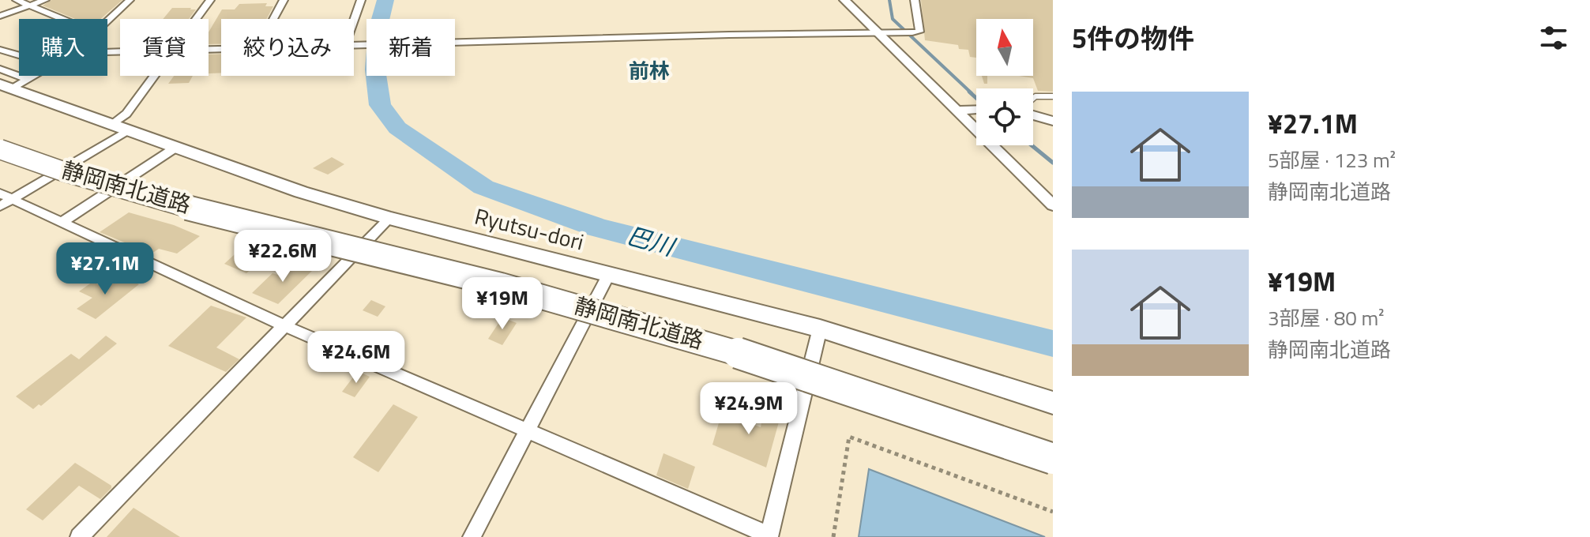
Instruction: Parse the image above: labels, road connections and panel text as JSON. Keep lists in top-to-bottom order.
{
  "streets": {
    "highway": ["静岡南北道路"],
    "main road": ["Ryutsu-dori"]
  },
  "districts": ["前林"],
  "water": ["巴川"],
  "north": "top",
  "page": {
    "heading": "5件の物件",
    "chip": [
      "購入",
      "賃貸",
      "絞り込み",
      "新着"
    ],
    "list": [
      {
        "name": "¥27.1M",
        "note": "5部屋 · 123 m² · 静岡南北道路"
      },
      {
        "name": "¥19M",
        "note": "3部屋 · 80 m² · 静岡南北道路"
      }
    ],
    "price": [
      "¥22.6M",
      "¥27.1M",
      "¥19M",
      "¥24.6M",
      "¥24.9M"
    ]
  }
}
